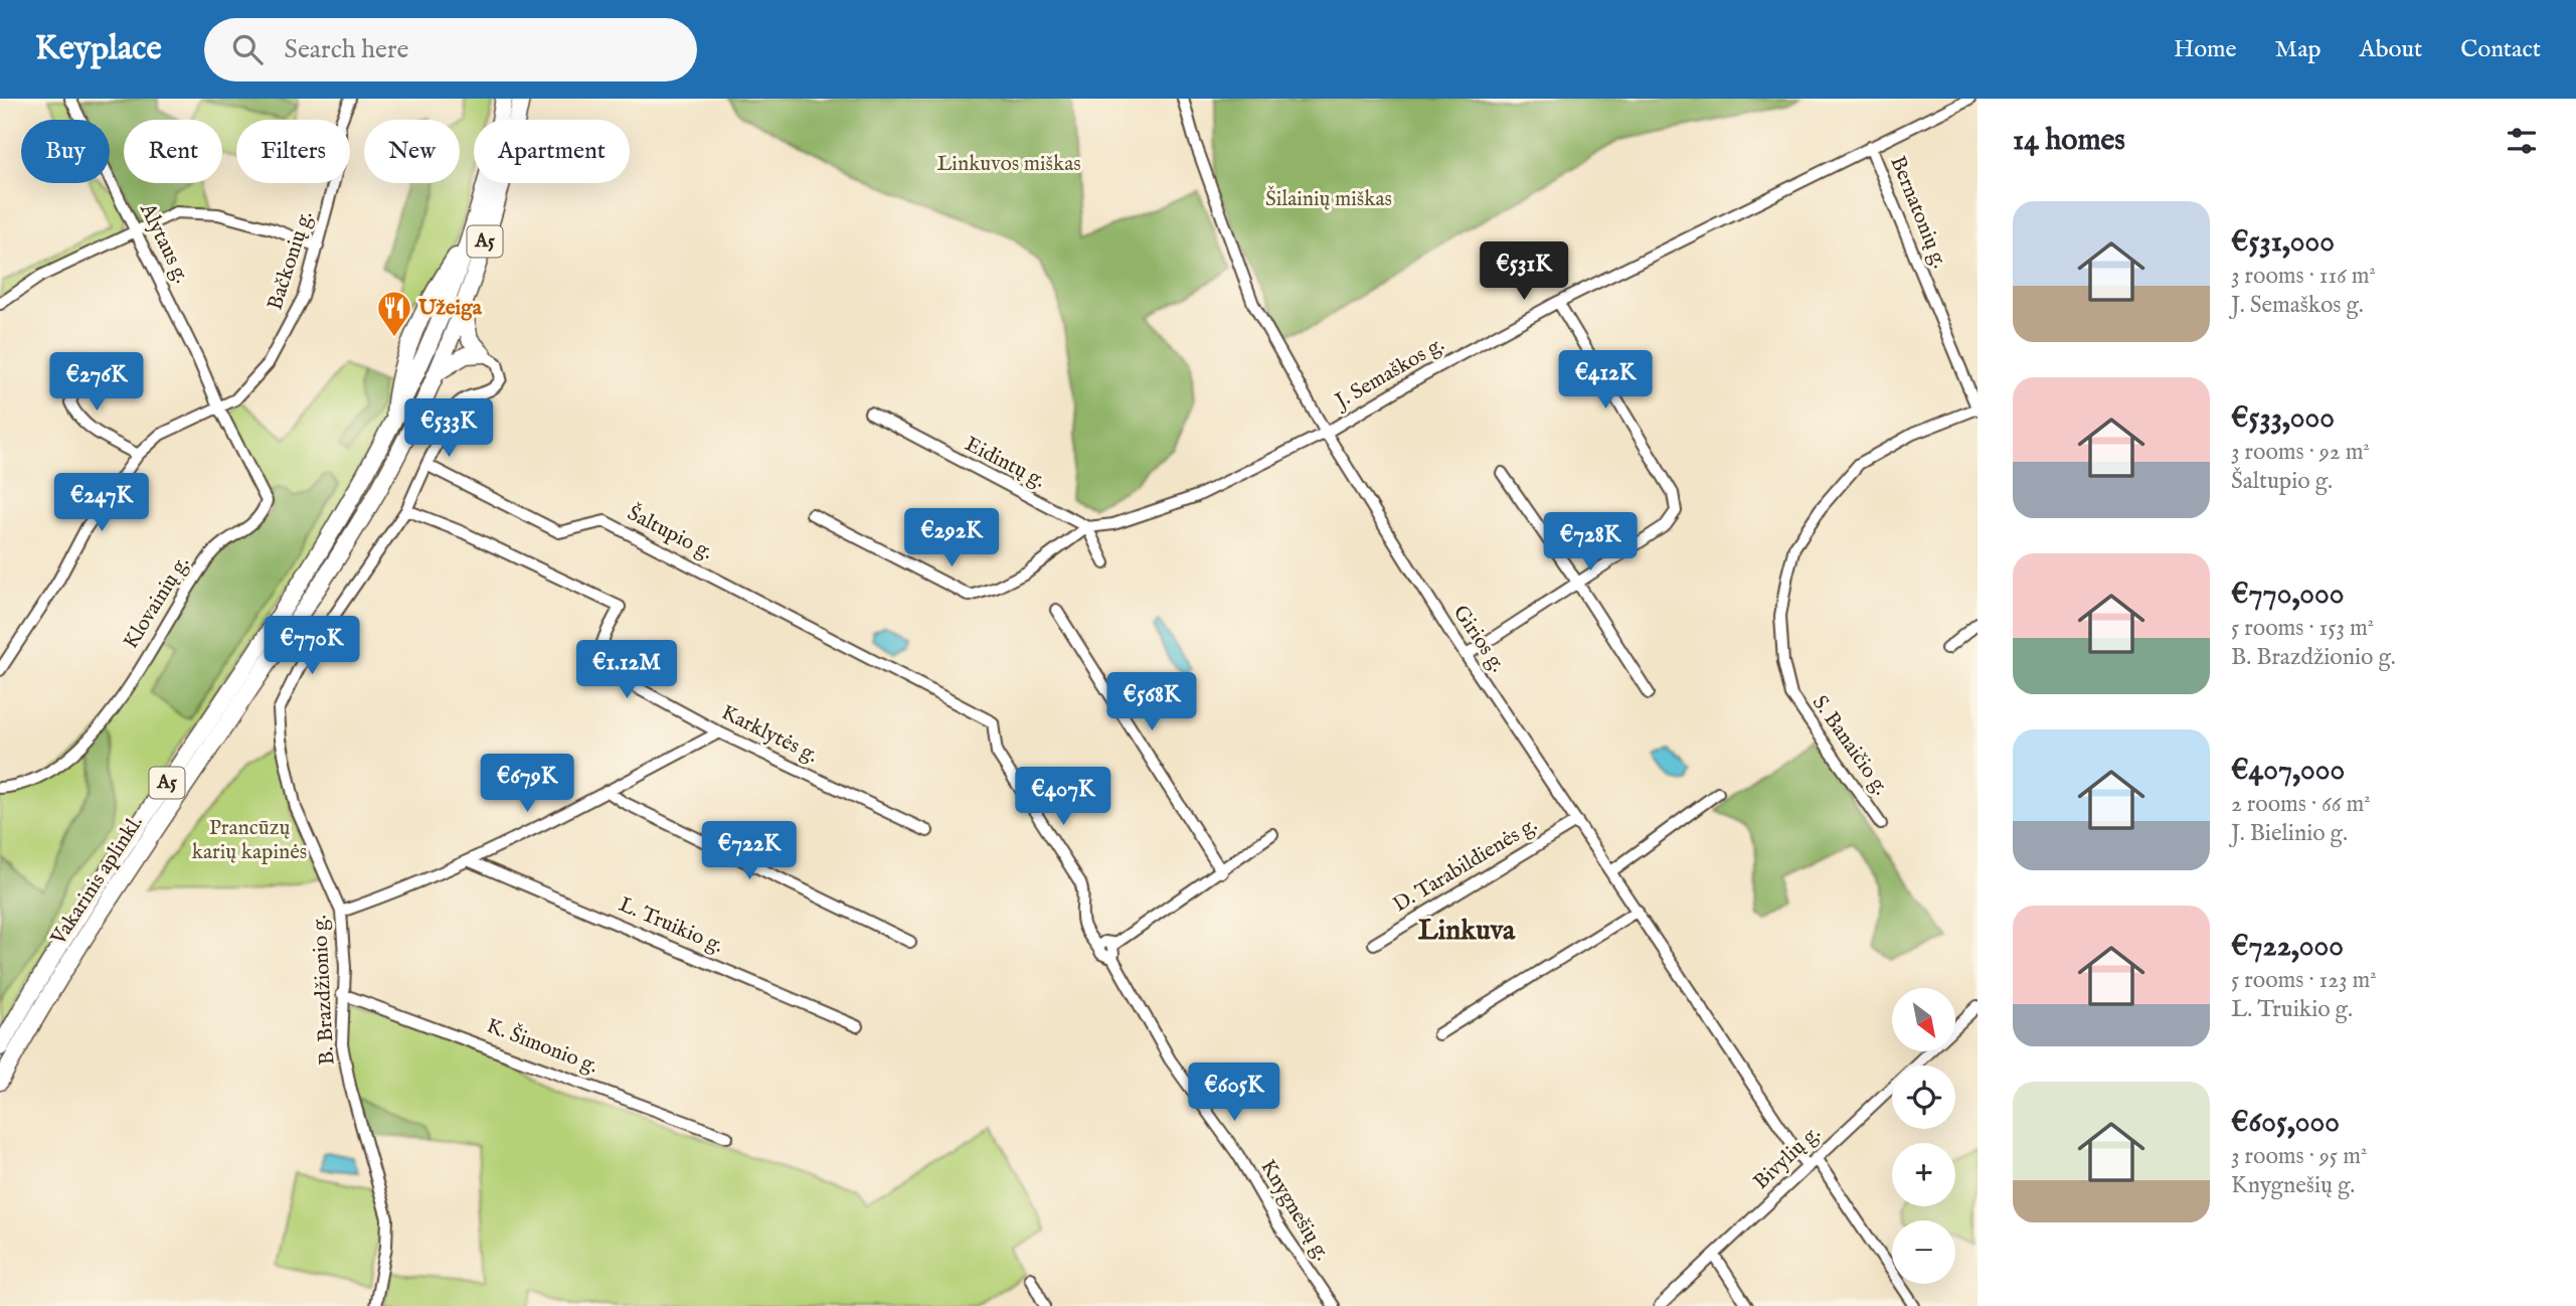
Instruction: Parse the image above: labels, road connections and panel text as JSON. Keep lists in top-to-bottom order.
{
  "streets": {
    "highway": ["A5", "Vakarinis aplinkl."],
    "street": [
      "Bernatonių g.",
      "Alytaus g.",
      "Bačkonių g.",
      "J. Semaškos g.",
      "Eidintų g.",
      "Šaltupio g.",
      "Klovainių g.",
      "Girios g.",
      "Karklytės g.",
      "S. Banaičio g.",
      "D. Tarabildienės g.",
      "L. Truikio g.",
      "B. Brazdžionio g.",
      "K. Šimonio g.",
      "Bivylių g.",
      "Knygnešių g."
    ]
  },
  "crossings": [
    ["Bernatonių g.", "J. Semaškos g."],
    ["Bernatonių g.", "S. Banaičio g."],
    ["Alytaus g.", "Bačkonių g."],
    ["Alytaus g.", "Klovainių g."],
    ["Bačkonių g.", "Klovainių g."],
    ["J. Semaškos g.", "Eidintų g."],
    ["J. Semaškos g.", "Girios g."],
    ["Šaltupio g.", "B. Brazdžionio g."],
    ["Šaltupio g.", "Knygnešių g."],
    ["Girios g.", "D. Tarabildienės g."],
    ["Girios g.", "Bivylių g."],
    ["Karklytės g.", "B. Brazdžionio g."],
    ["B. Brazdžionio g.", "K. Šimonio g."]
  ],
  "districts": ["Linkuva"],
  "parks": ["Linkuvos miškas", "Šilainių miškas", "Prancūzų karių kapinės"],
  "places": {
    "restaurant": ["Užeiga"]
  },
  "north": "bottom right",
  "page": {
    "header": "Keyplace",
    "search": "Search here",
    "nav": [
      "Home",
      "Map",
      "About",
      "Contact"
    ],
    "heading": "14 homes",
    "chip": [
      "Buy",
      "Rent",
      "Filters",
      "New",
      "Apartment"
    ],
    "list": [
      {
        "name": "€531,000",
        "note": "3 rooms · 116 m² · J. Semaškos g."
      },
      {
        "name": "€533,000",
        "note": "3 rooms · 92 m² · Šaltupio g."
      },
      {
        "name": "€770,000",
        "note": "5 rooms · 153 m² · B. Brazdžionio g."
      },
      {
        "name": "€407,000",
        "note": "2 rooms · 66 m² · J. Bielinio g."
      },
      {
        "name": "€722,000",
        "note": "5 rooms · 123 m² · L. Truikio g."
      },
      {
        "name": "€605,000",
        "note": "3 rooms · 95 m² · Knygnešių g."
      }
    ],
    "price": [
      "€531K",
      "€412K",
      "€276K",
      "€533K",
      "€247K",
      "€292K",
      "€728K",
      "€770K",
      "€1.12M",
      "€568K",
      "€679K",
      "€407K",
      "€722K",
      "€605K"
    ],
    "map_buttons": ["+", "−"]
  }
}
